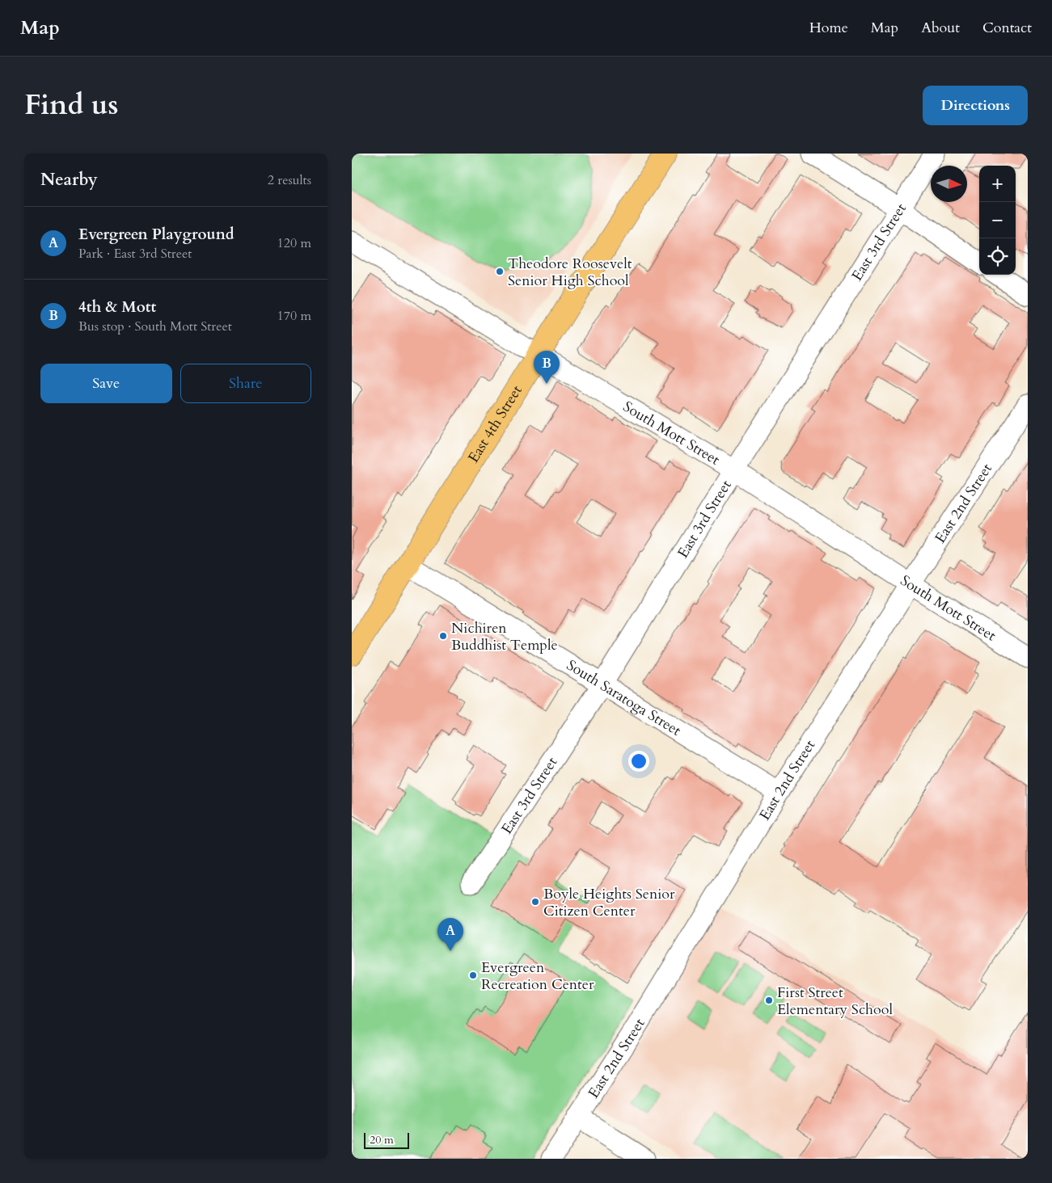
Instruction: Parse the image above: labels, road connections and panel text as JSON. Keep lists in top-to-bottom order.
{
  "streets": {
    "main road": ["East 4th Street"],
    "street": [
      "East 3rd Street",
      "South Mott Street",
      "East 2nd Street",
      "South Saratoga Street"
    ]
  },
  "crossings": [
    ["East 3rd Street", "South Mott Street"],
    ["East 3rd Street", "South Saratoga Street"],
    ["East 4th Street", "South Mott Street"],
    ["East 4th Street", "South Saratoga Street"],
    ["South Mott Street", "East 2nd Street"],
    ["East 2nd Street", "South Saratoga Street"]
  ],
  "places": [
    "Theodore Roosevelt Senior High School",
    "Nichiren Buddhist Temple",
    "Boyle Heights Senior Citizen Center",
    "Evergreen Recreation Center",
    "First Street Elementary School"
  ],
  "scale_bar": "20 m",
  "north": "right",
  "page": {
    "header": "Map",
    "nav": [
      "Home",
      "Map",
      "About",
      "Contact"
    ],
    "title": "Find us",
    "buttons": [
      "Directions",
      ["Save", "Share"]
    ],
    "heading": ["Nearby", "2 results"],
    "map_buttons": ["+", "−"],
    "list": [
      {
        "mark": "A",
        "name": "Evergreen Playground",
        "note": "Park · East 3rd Street",
        "value": "120 m"
      },
      {
        "mark": "B",
        "name": "4th & Mott",
        "note": "Bus stop · South Mott Street",
        "value": "170 m"
      }
    ],
    "pins": ["B", "A"],
    "scale": "20 m"
  }
}
